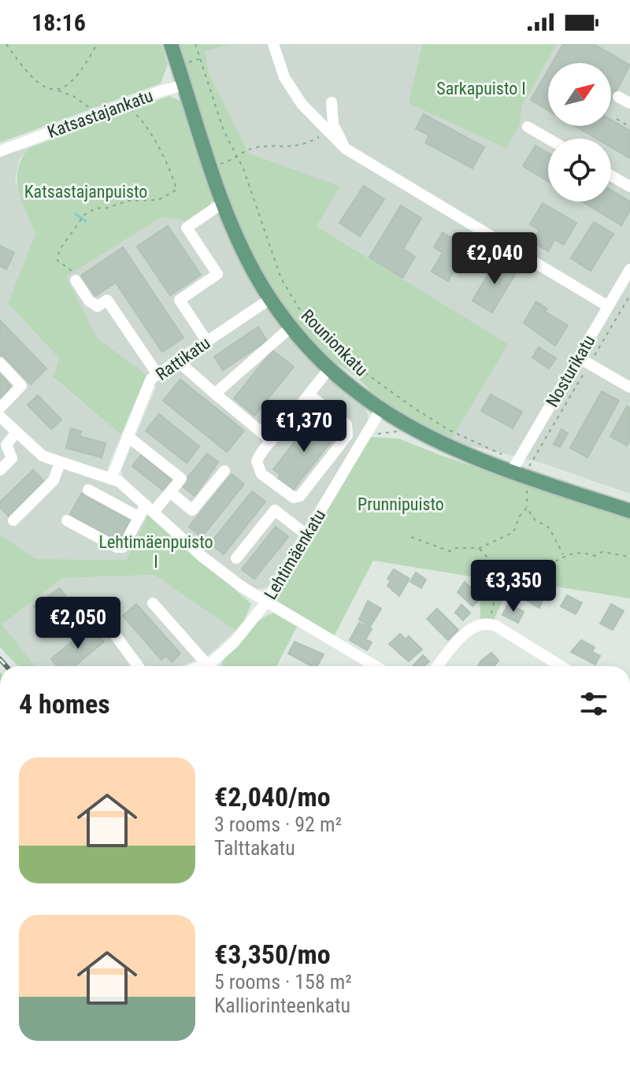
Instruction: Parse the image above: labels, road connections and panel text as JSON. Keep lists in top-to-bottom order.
{
  "streets": {
    "main road": ["Rounionkatu"],
    "street": [
      "Katsastajankatu",
      "Rattikatu",
      "Nosturikatu",
      "Lehtimäenkatu"
    ]
  },
  "crossings": [
    ["Katsastajankatu", "Rounionkatu"],
    ["Rounionkatu", "Rattikatu"],
    ["Rounionkatu", "Nosturikatu"],
    ["Rounionkatu", "Lehtimäenkatu"]
  ],
  "parks": [
    "Sarkapuisto I",
    "Katsastajanpuisto",
    "Prunnipuisto",
    "Lehtimäenpuisto I"
  ],
  "north": "top right",
  "page": {
    "status": "18:16",
    "price": [
      "€2,040",
      "€1,370",
      "€3,350",
      "€2,050"
    ],
    "heading": "4 homes",
    "list": [
      {
        "name": "€2,040/mo",
        "note": "3 rooms · 92 m² · Talttakatu"
      },
      {
        "name": "€3,350/mo",
        "note": "5 rooms · 158 m² · Kalliorinteenkatu"
      }
    ]
  }
}
